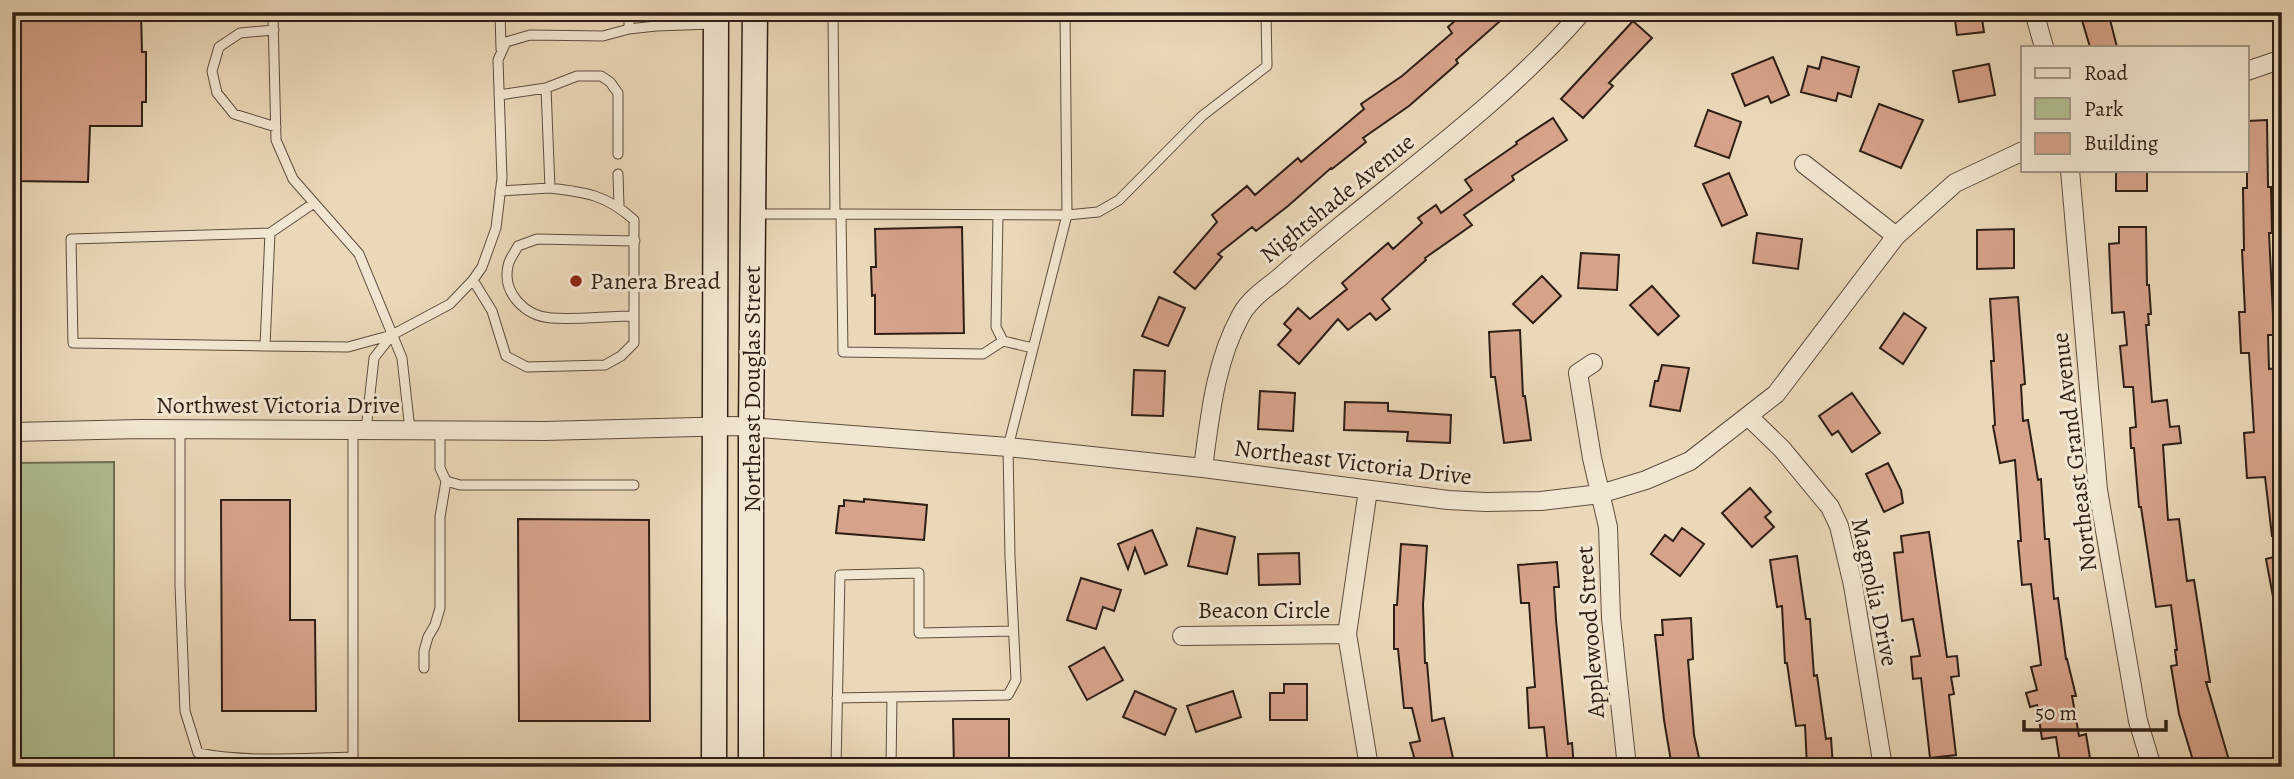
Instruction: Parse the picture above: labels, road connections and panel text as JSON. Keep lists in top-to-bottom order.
{
  "streets": {
    "main road": ["Northeast Douglas Street"],
    "street": [
      "Nightshade Avenue",
      "Northwest Victoria Drive",
      "Northeast Grand Avenue",
      "Northeast Victoria Drive",
      "Magnolia Drive",
      "Beacon Circle",
      "Applewood Street"
    ]
  },
  "crossings": [
    ["Nightshade Avenue", "Northeast Victoria Drive"],
    ["Northeast Douglas Street", "Northeast Victoria Drive"],
    ["Northwest Victoria Drive", "Northeast Victoria Drive"],
    ["Northeast Victoria Drive", "Magnolia Drive"],
    ["Northeast Victoria Drive", "Applewood Street"]
  ],
  "places": ["Panera Bread"],
  "legend": ["Road", "Park", "Building"],
  "scale_bar": "50 m"
}
